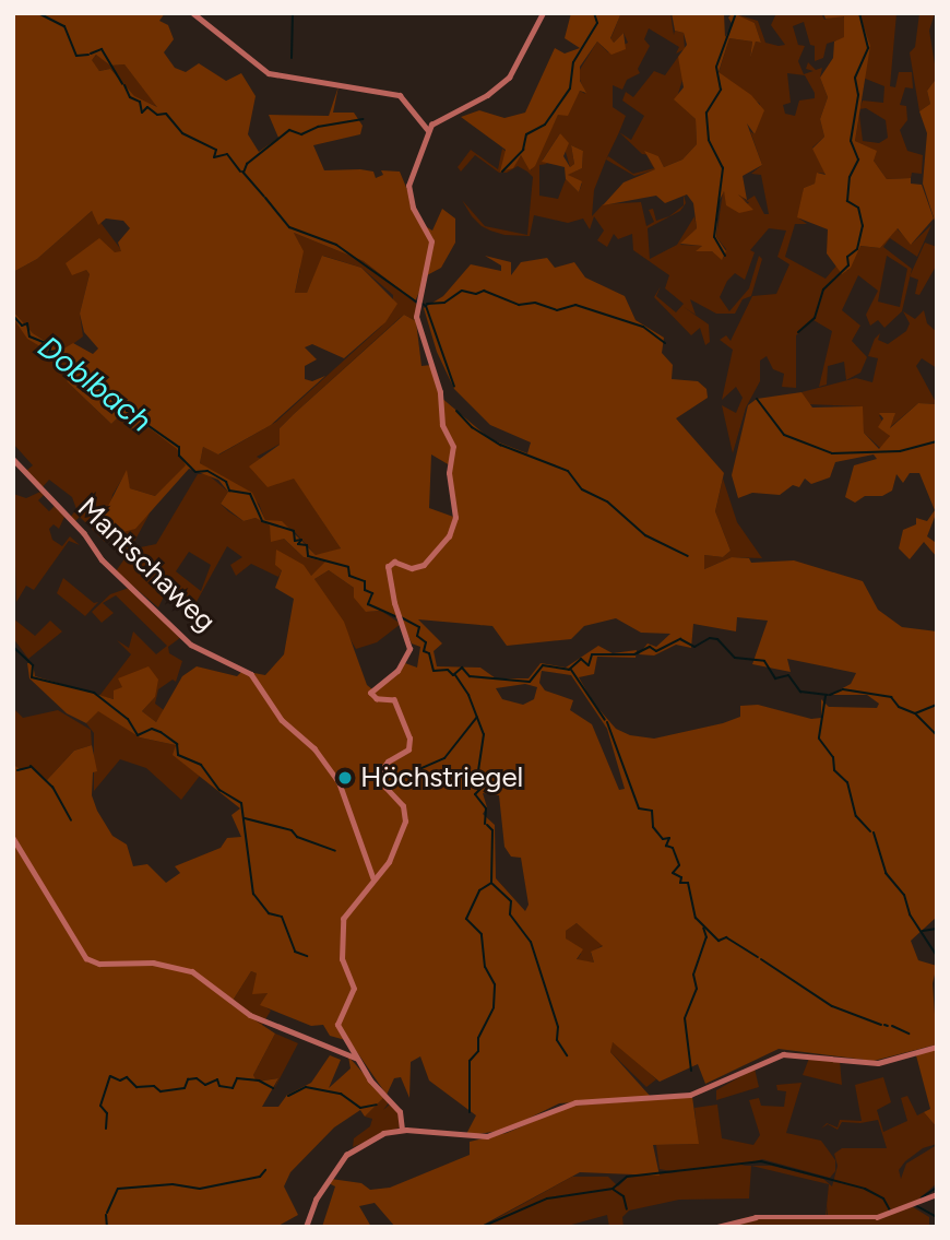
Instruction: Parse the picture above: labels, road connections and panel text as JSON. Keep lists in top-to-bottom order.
{
  "streets": {
    "street": ["Mantschaweg"]
  },
  "water": ["Doblbach"],
  "places": ["Höchstriegel"]
}
